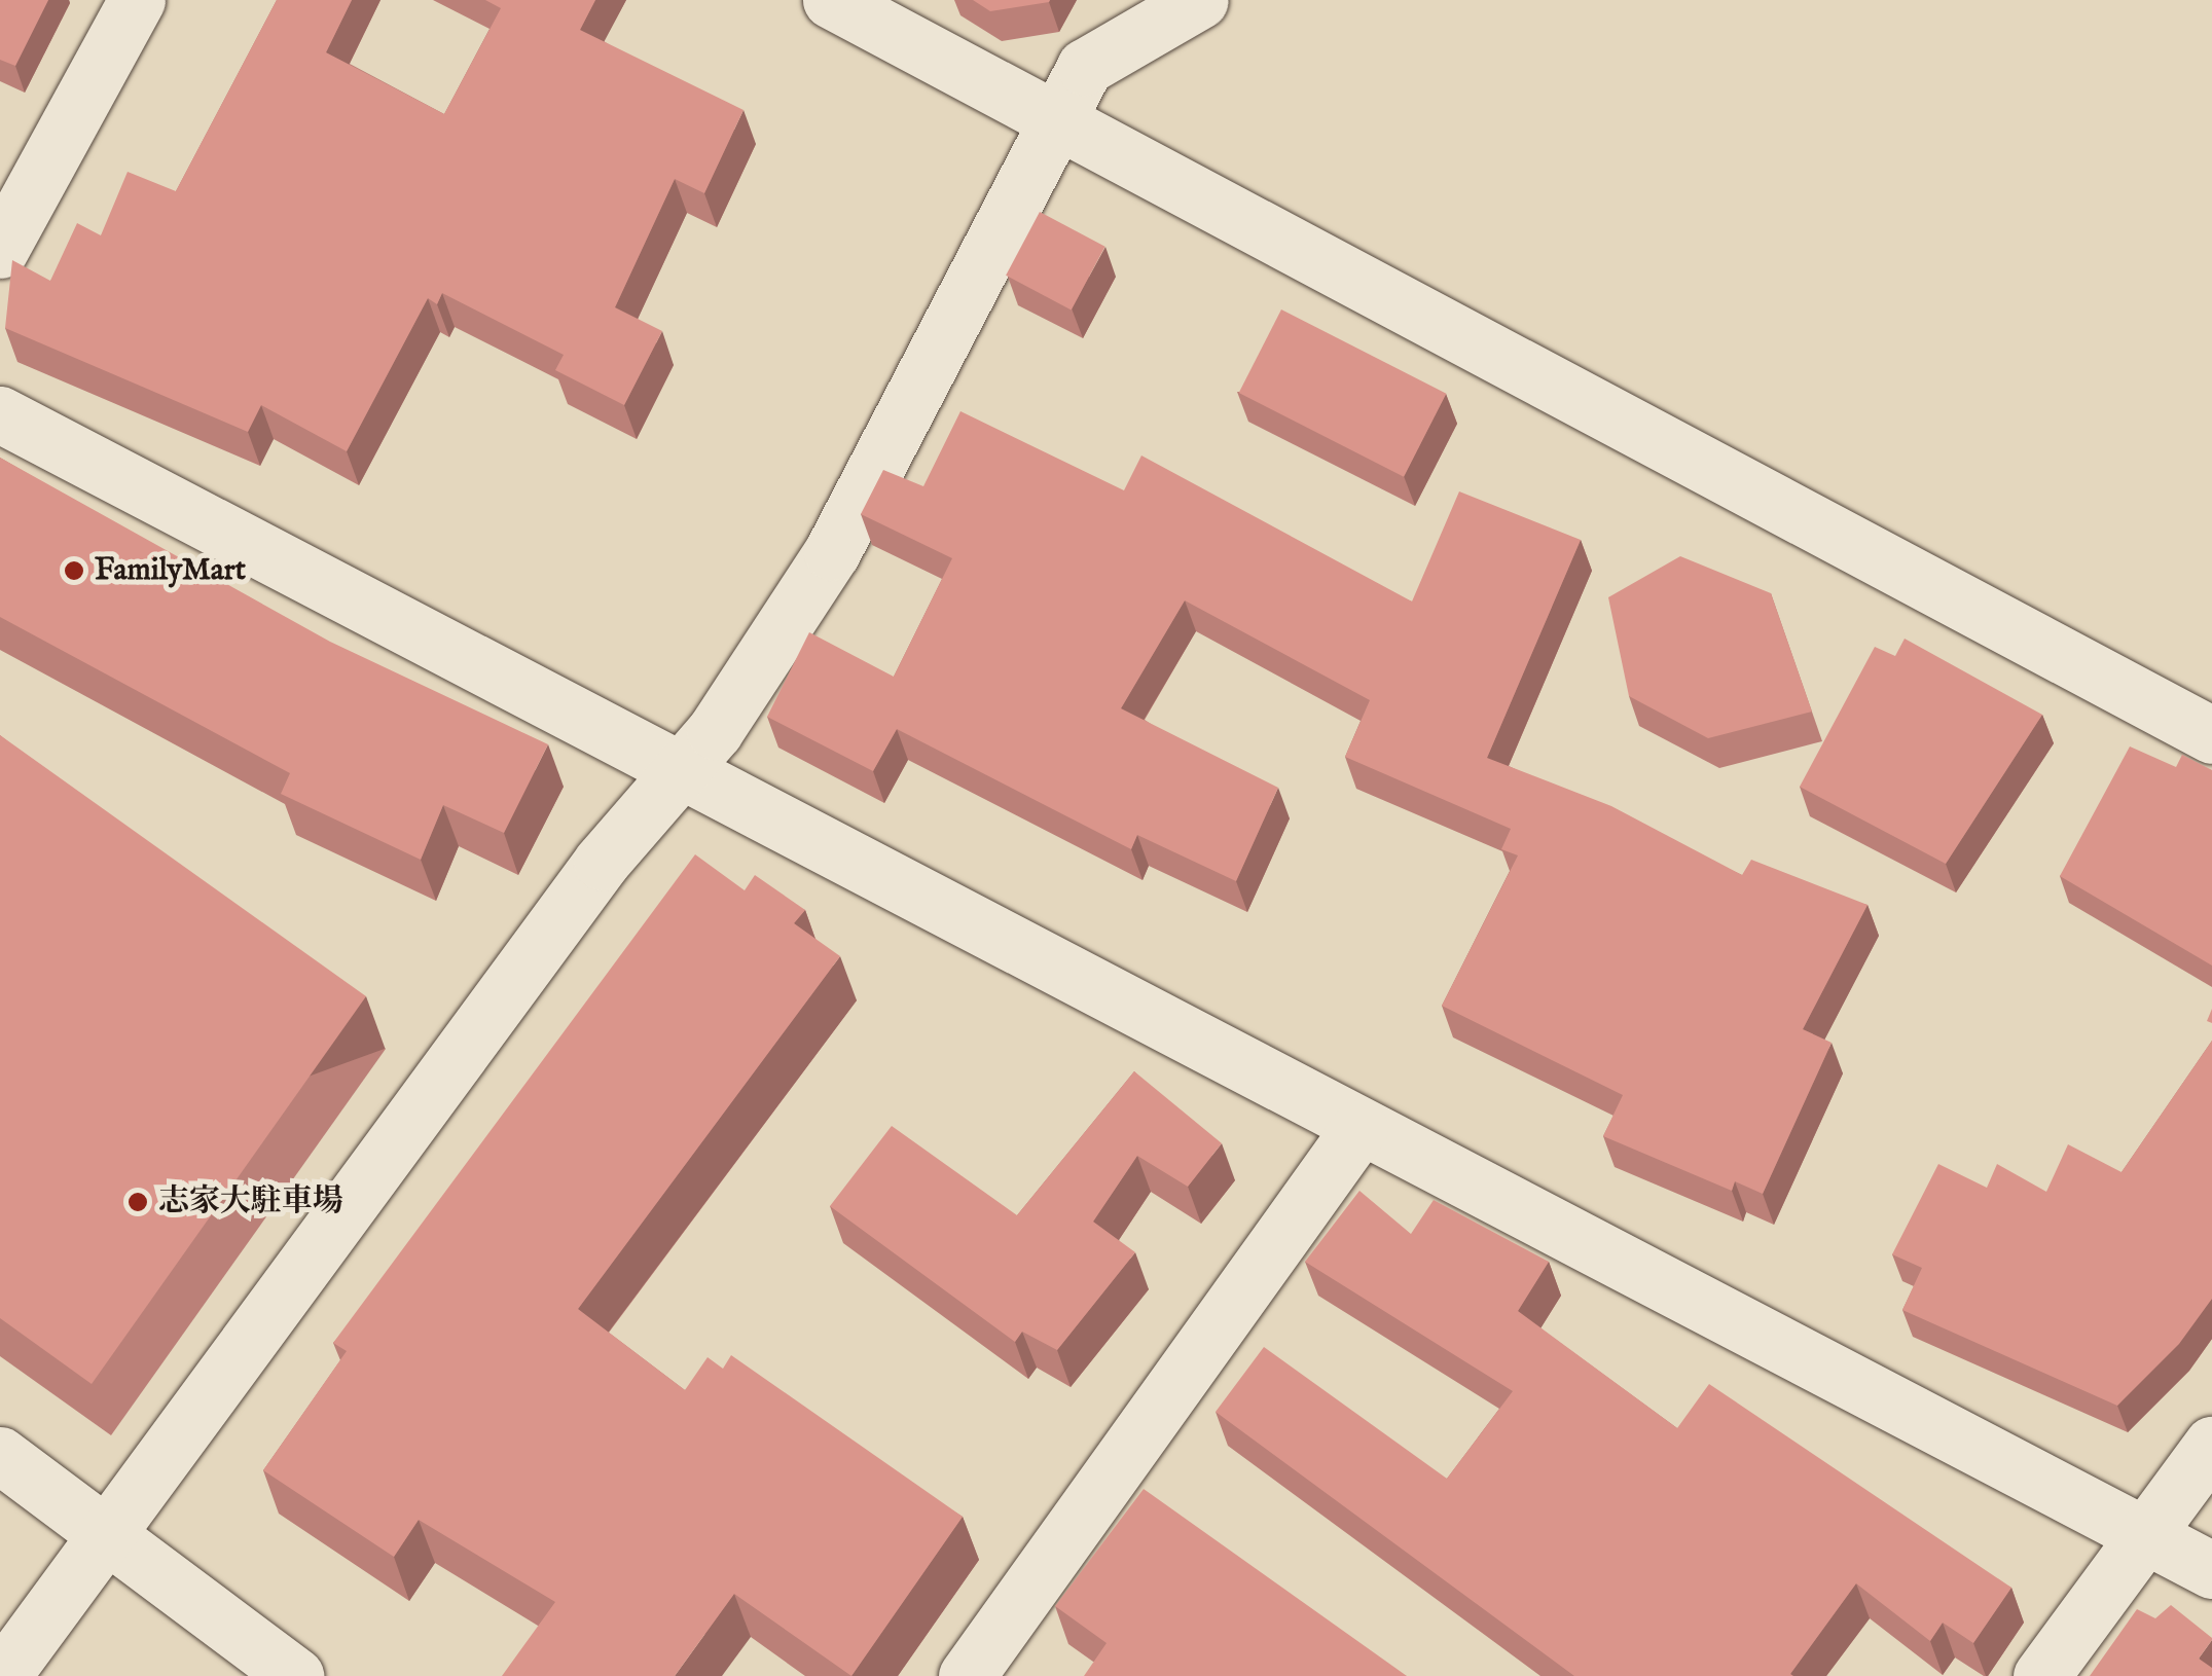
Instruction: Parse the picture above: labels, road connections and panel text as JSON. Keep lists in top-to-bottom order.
{
  "places": ["FamilyMart", "志家大駐車場"]
}
